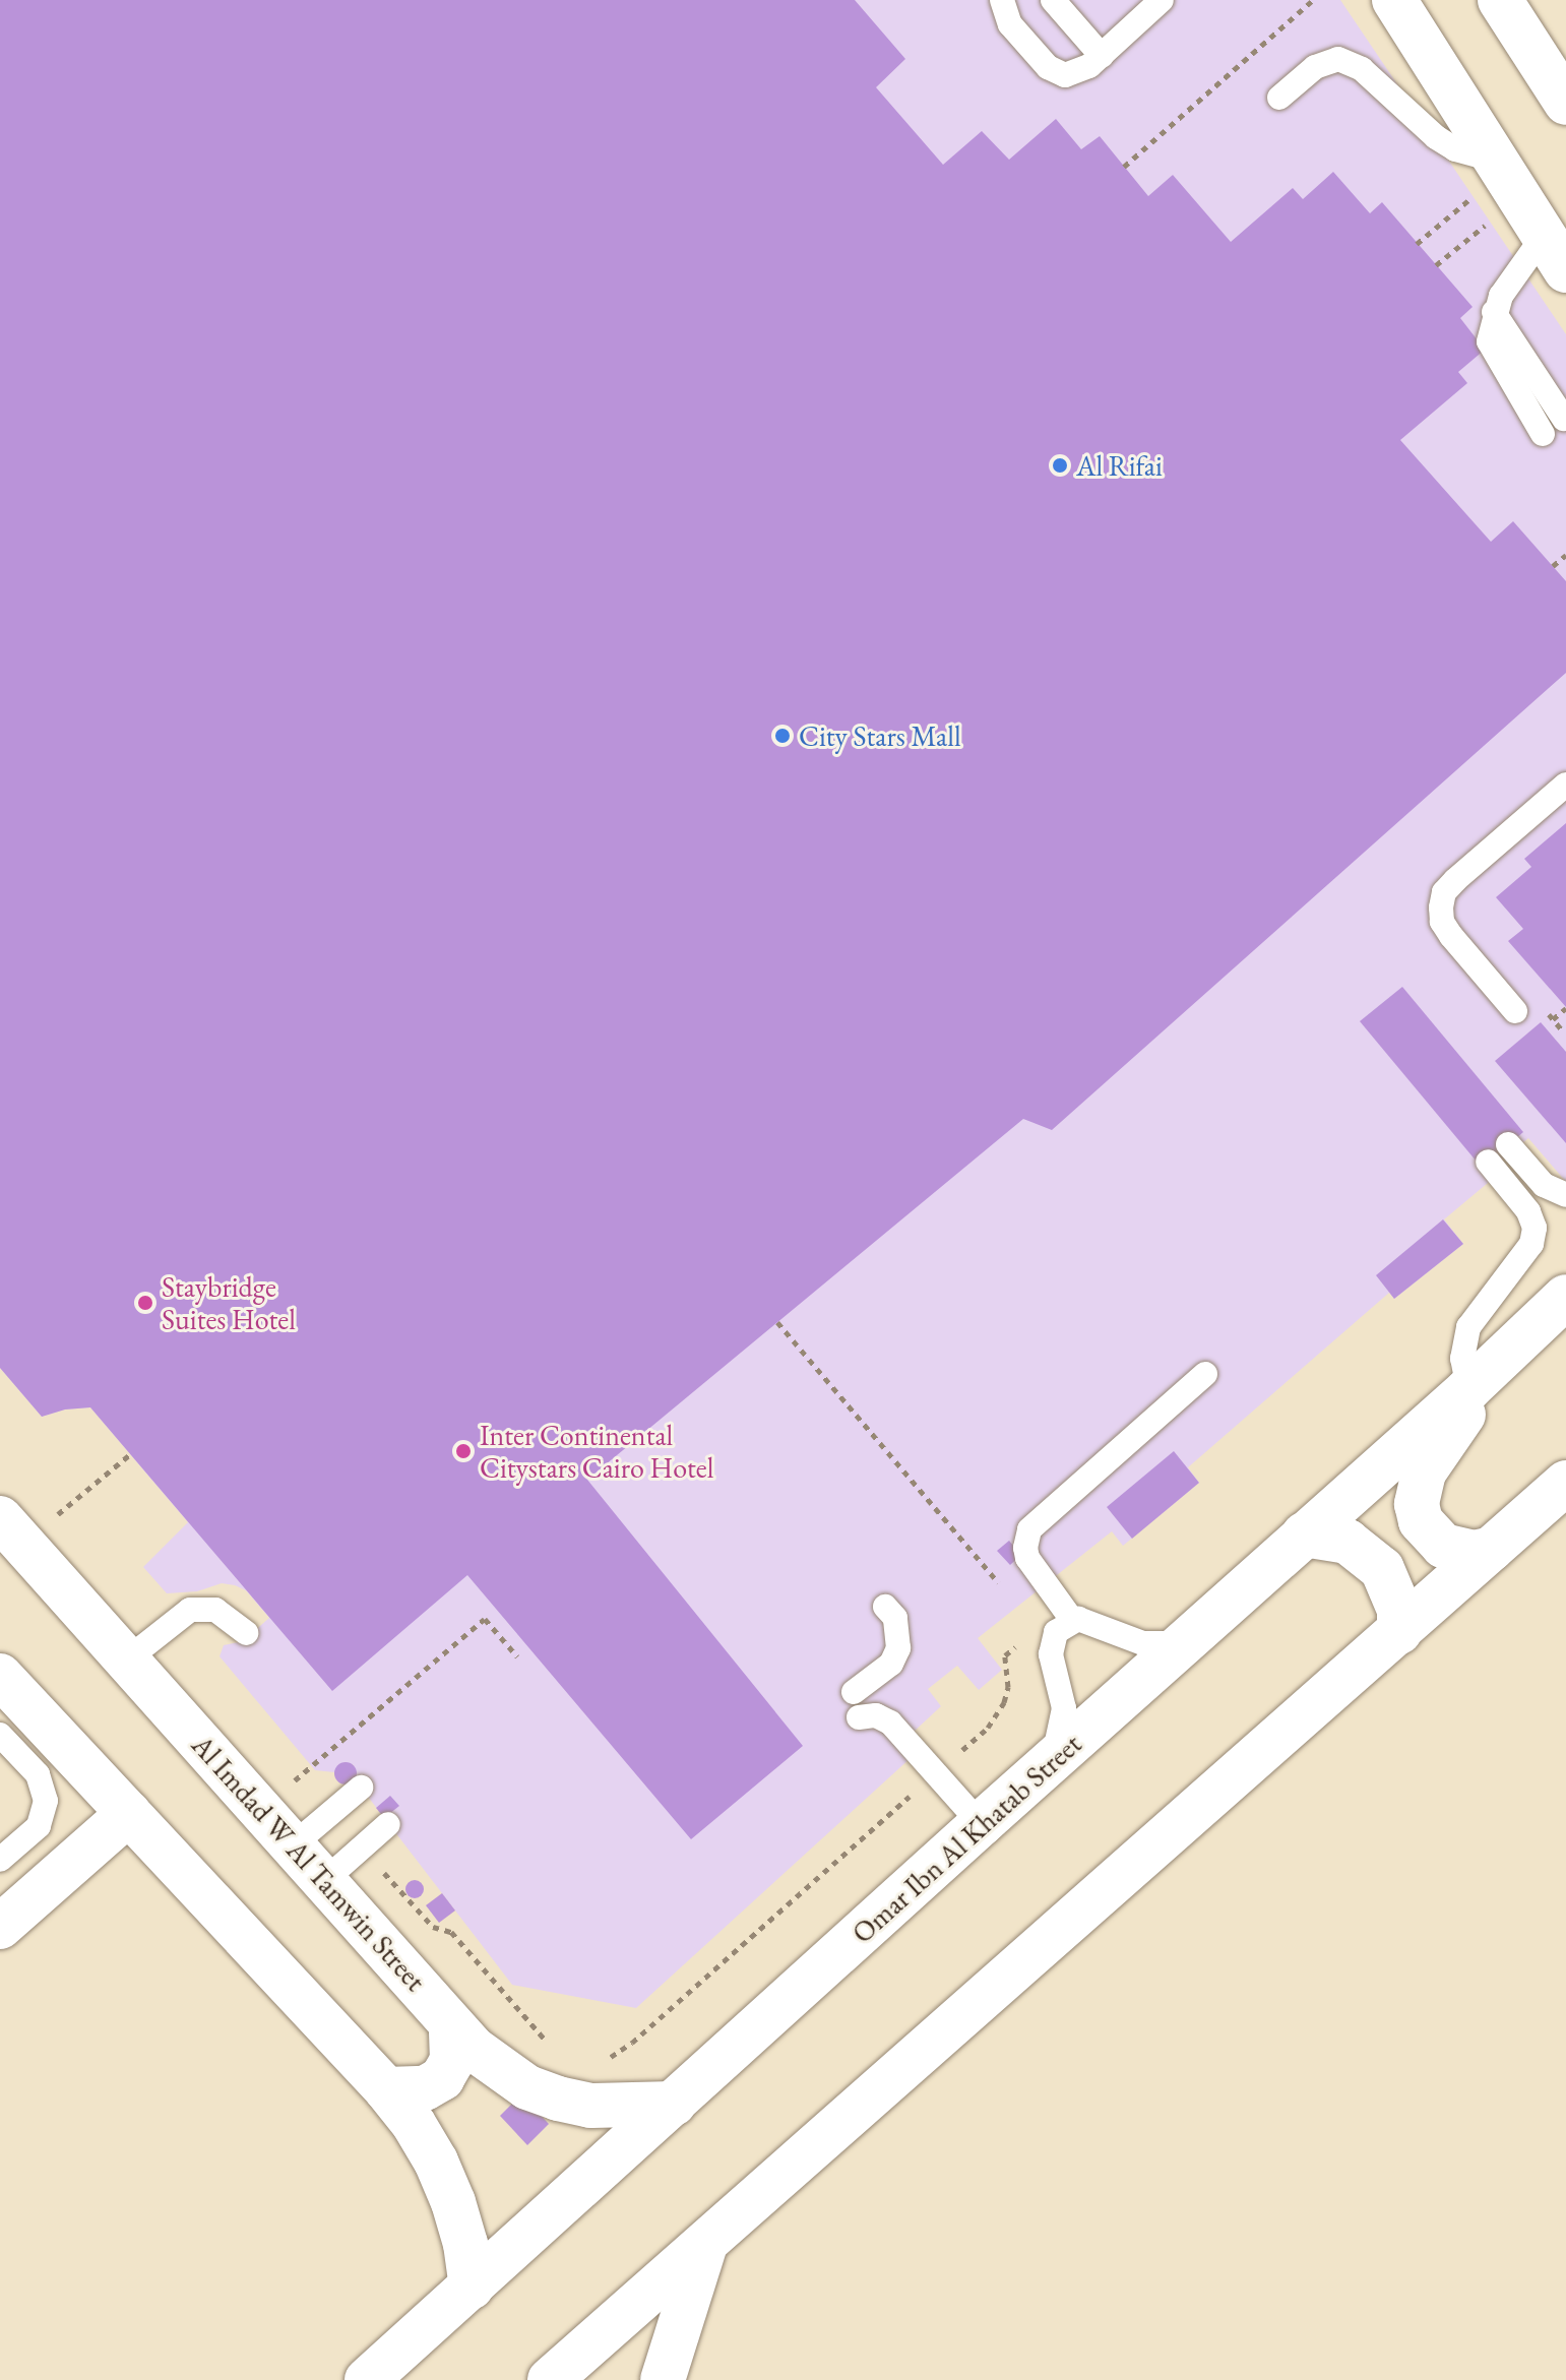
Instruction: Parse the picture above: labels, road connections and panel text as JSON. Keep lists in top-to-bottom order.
{
  "streets": {
    "street": ["Omar Ibn Al Khatab Street", "Al Imdad W Al Tamwin Street"]
  },
  "crossings": [
    ["Omar Ibn Al Khatab Street", "Al Imdad W Al Tamwin Street"]
  ],
  "places": [
    "Al Rifai",
    "City Stars Mall",
    "Staybridge Suites Hotel",
    "Inter Continental Citystars Cairo Hotel"
  ]
}
